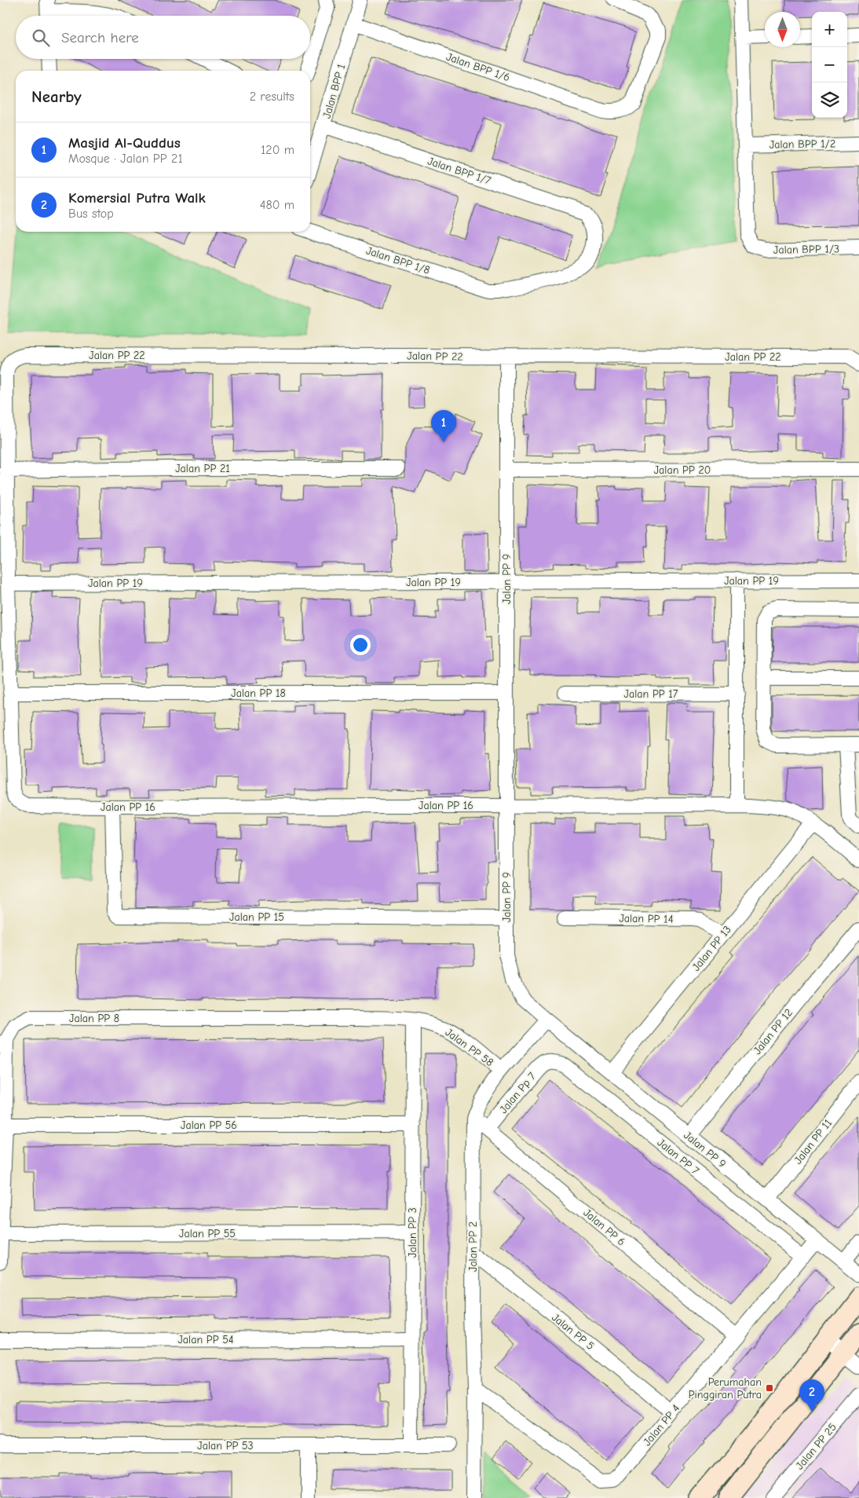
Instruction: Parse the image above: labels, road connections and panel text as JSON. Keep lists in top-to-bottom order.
{
  "streets": {
    "street": [
      "Jalan BPP 1/6",
      "Jalan BPP 1",
      "Jalan BPP 1/2",
      "Jalan BPP 1/7",
      "Jalan BPP 1/3",
      "Jalan BPP 1/8",
      "Jalan PP 22",
      "Jalan PP 21",
      "Jalan PP 20",
      "Jalan PP 9",
      "Jalan PP 19",
      "Jalan PP 18",
      "Jalan PP 17",
      "Jalan PP 16",
      "Jalan PP 15",
      "Jalan PP 14",
      "Jalan PP 13",
      "Jalan PP 8",
      "Jalan PP 12",
      "Jalan PP 58",
      "Jalan Pp 7",
      "Jalan PP 56",
      "Jalan PP 11",
      "Jalan PP 7",
      "Jalan PP 6",
      "Jalan PP 3",
      "Jalan PP 55",
      "Jalan PP 2",
      "Jalan PP 5",
      "Jalan PP 54",
      "Jalan PP 4",
      "Jalan PP 53",
      "Jalan PP 25"
    ]
  },
  "crossings": [
    ["Jalan BPP 1/6", "Jalan BPP 1"],
    ["Jalan BPP 1", "Jalan BPP 1/7"],
    ["Jalan BPP 1/2", "Jalan BPP 1/3"],
    ["Jalan BPP 1/7", "Jalan BPP 1/8"],
    ["Jalan PP 22", "Jalan PP 21"],
    ["Jalan PP 22", "Jalan PP 9"],
    ["Jalan PP 20", "Jalan PP 9"],
    ["Jalan PP 9", "Jalan PP 19"],
    ["Jalan PP 9", "Jalan PP 18"],
    ["Jalan PP 9", "Jalan PP 16"],
    ["Jalan PP 9", "Jalan PP 15"],
    ["Jalan PP 9", "Jalan PP 13"],
    ["Jalan PP 9", "Jalan PP 12"],
    ["Jalan PP 9", "Jalan PP 11"],
    ["Jalan PP 9", "Jalan PP 2"],
    ["Jalan PP 9", "Jalan PP 4"],
    ["Jalan PP 18", "Jalan PP 16"],
    ["Jalan PP 16", "Jalan PP 15"],
    ["Jalan PP 16", "Jalan PP 13"],
    ["Jalan PP 14", "Jalan PP 13"],
    ["Jalan PP 8", "Jalan PP 58"],
    ["Jalan PP 8", "Jalan PP 56"],
    ["Jalan PP 8", "Jalan PP 3"],
    ["Jalan PP 8", "Jalan PP 55"],
    ["Jalan PP 58", "Jalan PP 3"],
    ["Jalan PP 58", "Jalan PP 2"],
    ["Jalan Pp 7", "Jalan PP 7"],
    ["Jalan Pp 7", "Jalan PP 6"],
    ["Jalan PP 56", "Jalan PP 3"],
    ["Jalan PP 7", "Jalan PP 4"],
    ["Jalan PP 6", "Jalan PP 2"],
    ["Jalan PP 6", "Jalan PP 4"],
    ["Jalan PP 3", "Jalan PP 55"],
    ["Jalan PP 3", "Jalan PP 54"],
    ["Jalan PP 3", "Jalan PP 53"],
    ["Jalan PP 2", "Jalan PP 5"],
    ["Jalan PP 2", "Jalan PP 4"],
    ["Jalan PP 5", "Jalan PP 4"]
  ],
  "places": {
    "transit": ["Perumahan Pinggiran Putra"]
  },
  "north": "bottom",
  "page": {
    "map_buttons": ["+", "−"],
    "search": "Search here",
    "heading": ["Nearby", "2 results"],
    "list": [
      {
        "mark": "1",
        "name": "Masjid Al-Quddus",
        "note": "Mosque · Jalan PP 21",
        "value": "120 m"
      },
      {
        "mark": "2",
        "name": "Komersial Putra Walk",
        "note": "Bus stop",
        "value": "480 m"
      }
    ],
    "pins": ["1", "2"]
  }
}
